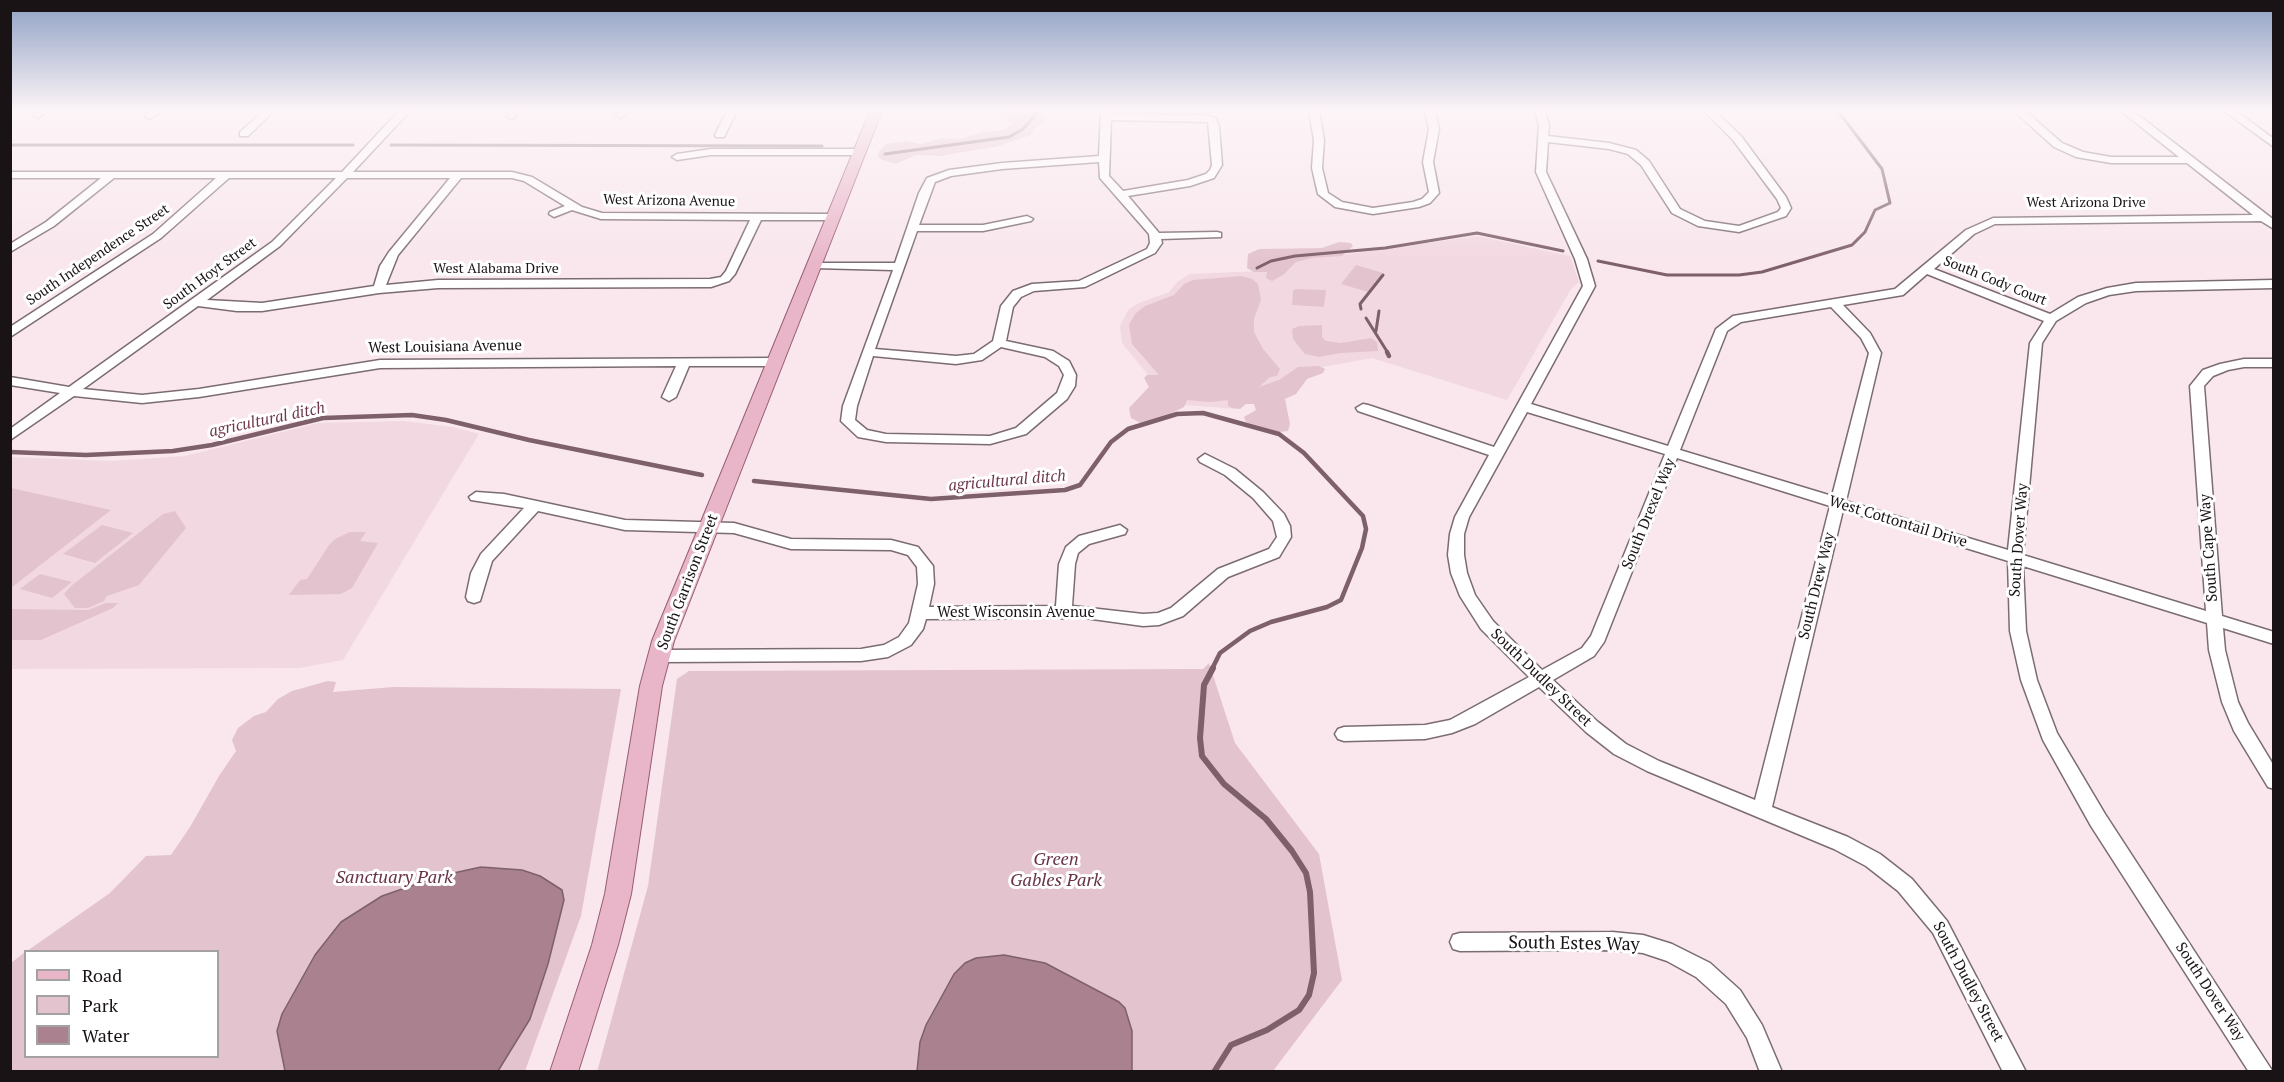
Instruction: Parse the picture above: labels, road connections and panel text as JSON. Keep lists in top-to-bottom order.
{
  "streets": {
    "main road": ["South Garrison Street"],
    "street": [
      "West Arizona Avenue",
      "West Arizona Drive",
      "South Independence Street",
      "West Alabama Drive",
      "South Hoyt Street",
      "South Cody Court",
      "West Louisiana Avenue",
      "South Drexel Way",
      "West Cottontail Drive",
      "South Dover Way",
      "South Cape Way",
      "South Drew Way",
      "West Wisconsin Avenue",
      "South Dudley Street",
      "South Estes Way"
    ]
  },
  "crossings": [
    ["West Arizona Avenue", "South Independence Street"],
    ["West Arizona Avenue", "West Alabama Drive"],
    ["West Arizona Avenue", "South Hoyt Street"],
    ["West Arizona Avenue", "South Garrison Street"],
    ["West Arizona Drive", "South Cody Court"],
    ["West Arizona Drive", "South Drexel Way"],
    ["West Alabama Drive", "South Hoyt Street"],
    ["South Hoyt Street", "West Louisiana Avenue"],
    ["South Cody Court", "South Drexel Way"],
    ["South Cody Court", "South Dover Way"],
    ["West Louisiana Avenue", "South Garrison Street"],
    ["South Drexel Way", "West Cottontail Drive"],
    ["South Drexel Way", "South Drew Way"],
    ["South Drexel Way", "South Dudley Street"],
    ["West Cottontail Drive", "South Dover Way"],
    ["West Cottontail Drive", "South Cape Way"],
    ["West Cottontail Drive", "South Drew Way"],
    ["West Cottontail Drive", "South Dudley Street"],
    ["South Garrison Street", "West Wisconsin Avenue"],
    ["South Drew Way", "South Dudley Street"]
  ],
  "water": ["agricultural ditch"],
  "parks": ["Green Gables Park", "Sanctuary Park"],
  "legend": ["Road", "Park", "Water"]
}
